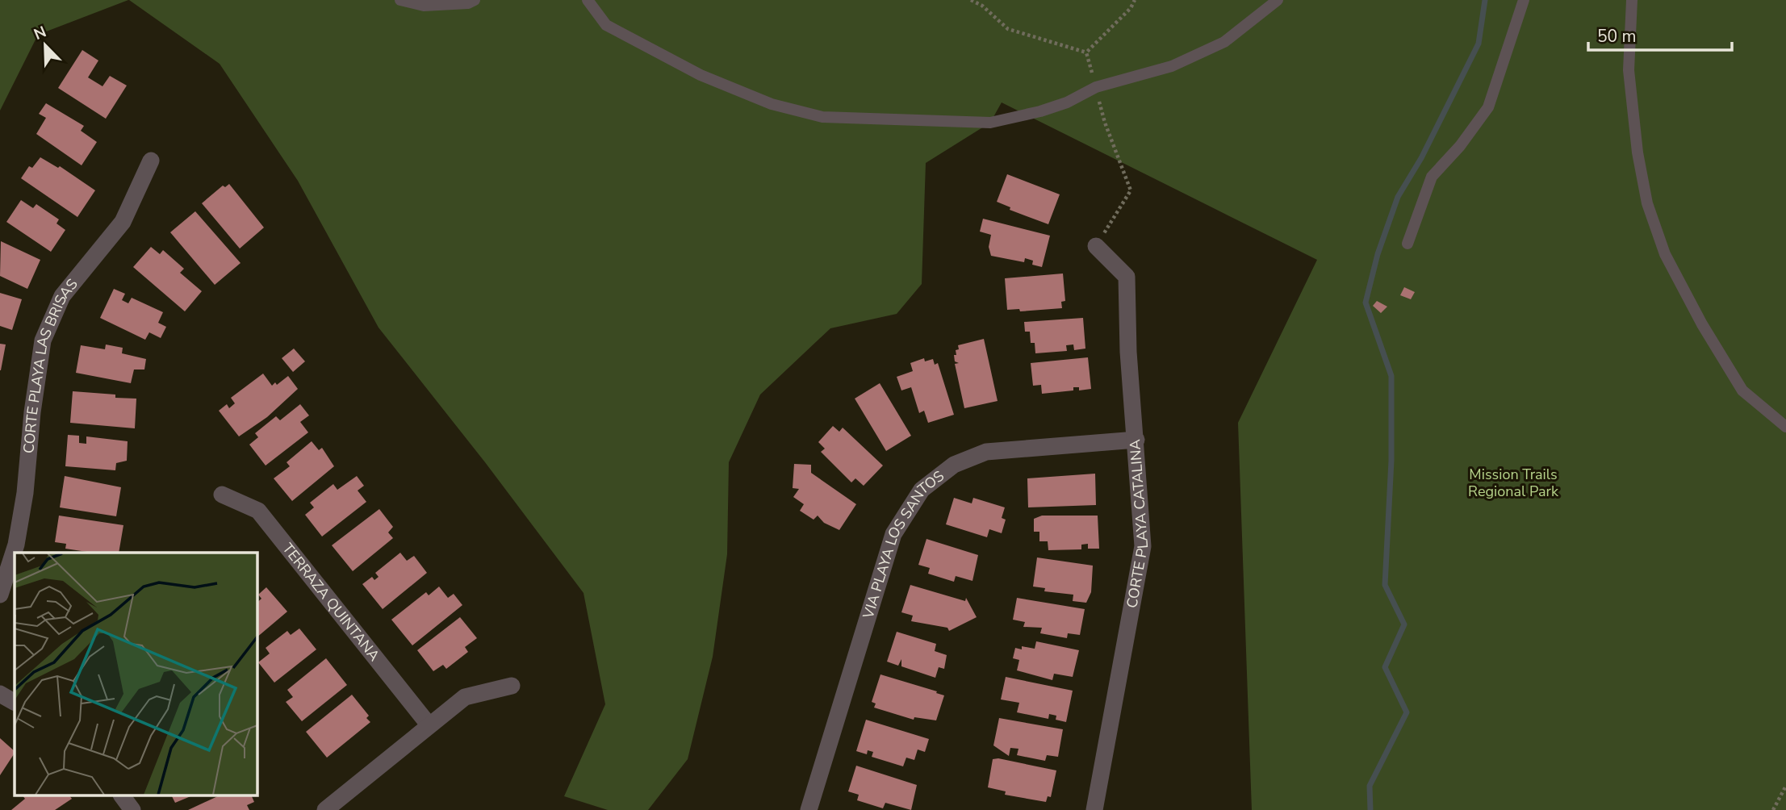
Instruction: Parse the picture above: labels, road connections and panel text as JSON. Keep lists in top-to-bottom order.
{
  "streets": {
    "street": [
      "CORTE PLAYA LAS BRISAS",
      "CORTE PLAYA CATALINA",
      "VIA PLAYA LOS SANTOS",
      "TERRAZA QUINTANA"
    ]
  },
  "crossings": [
    ["CORTE PLAYA CATALINA", "VIA PLAYA LOS SANTOS"]
  ],
  "parks": ["Mission Trails Regional Park"],
  "scale_bar": "50 m",
  "north": "top left"
}
